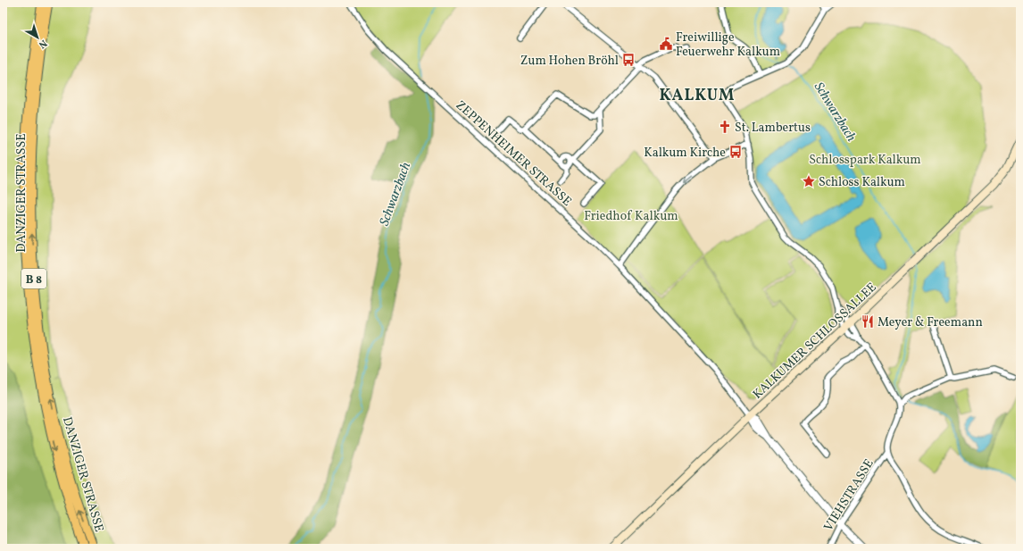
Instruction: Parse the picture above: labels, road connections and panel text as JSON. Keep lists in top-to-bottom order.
{
  "streets": {
    "highway": ["DANZIGER STRASSE", "B 8"],
    "main road": ["KALKUMER SCHLOSSALLEE"],
    "street": ["ZEPPENHEIMER STRASSE", "VIEHSTRASSE"]
  },
  "crossings": [
    ["ZEPPENHEIMER STRASSE", "KALKUMER SCHLOSSALLEE"]
  ],
  "districts": ["KALKUM"],
  "water": ["Schwarzbach"],
  "parks": ["Schlosspark Kalkum", "Friedhof Kalkum"],
  "places": {
    "public building": ["Freiwillige Feuerwehr Kalkum"],
    "bus stop": ["Zum Hohen Bröhl", "Kalkum Kirche"],
    "church": ["St. Lambertus"],
    "place": ["Schloss Kalkum"],
    "restaurant": ["Meyer & Freemann"]
  },
  "north": "bottom right"
}
